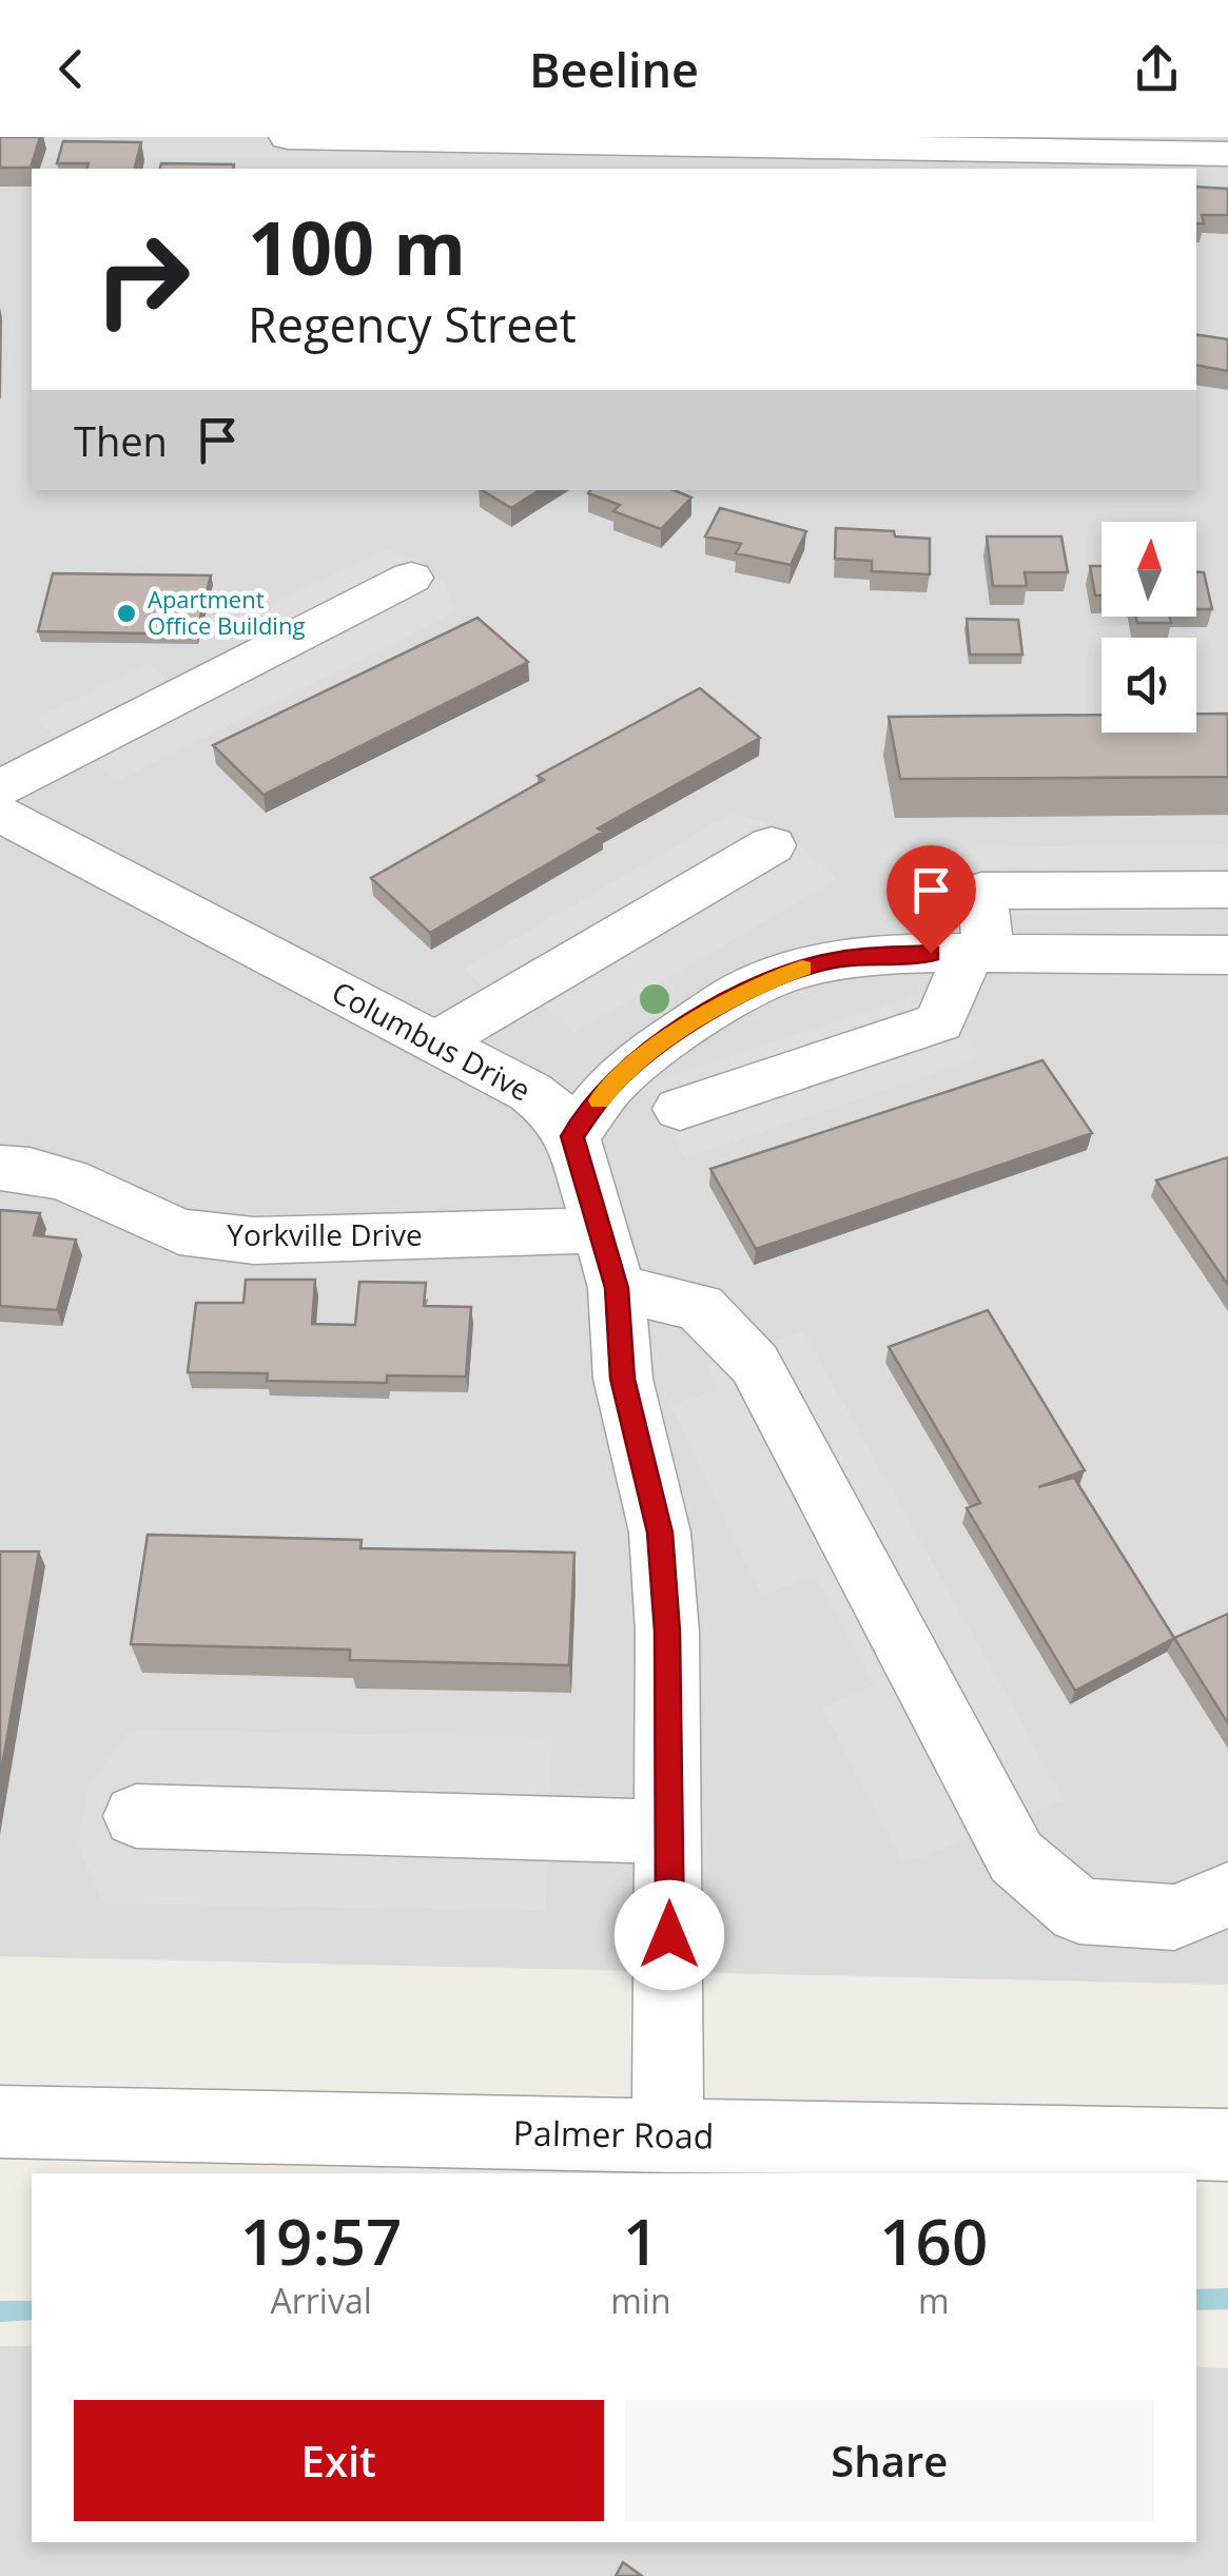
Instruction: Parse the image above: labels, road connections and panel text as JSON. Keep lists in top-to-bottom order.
{
  "streets": {
    "street": ["Columbus Drive", "Yorkville Drive", "Palmer Road"]
  },
  "crossings": [
    ["Columbus Drive", "Yorkville Drive"],
    ["Columbus Drive", "Palmer Road"]
  ],
  "places": ["Apartment Office Building"],
  "north": "top",
  "page": {
    "header": "Beeline",
    "turn": ["100 m", "Regency Street"],
    "then": "Then",
    "eta": [
      "19:57",
      "Arrival",
      "1",
      "min",
      "160",
      "m"
    ],
    "buttons": ["Exit", "Share"]
  }
}
